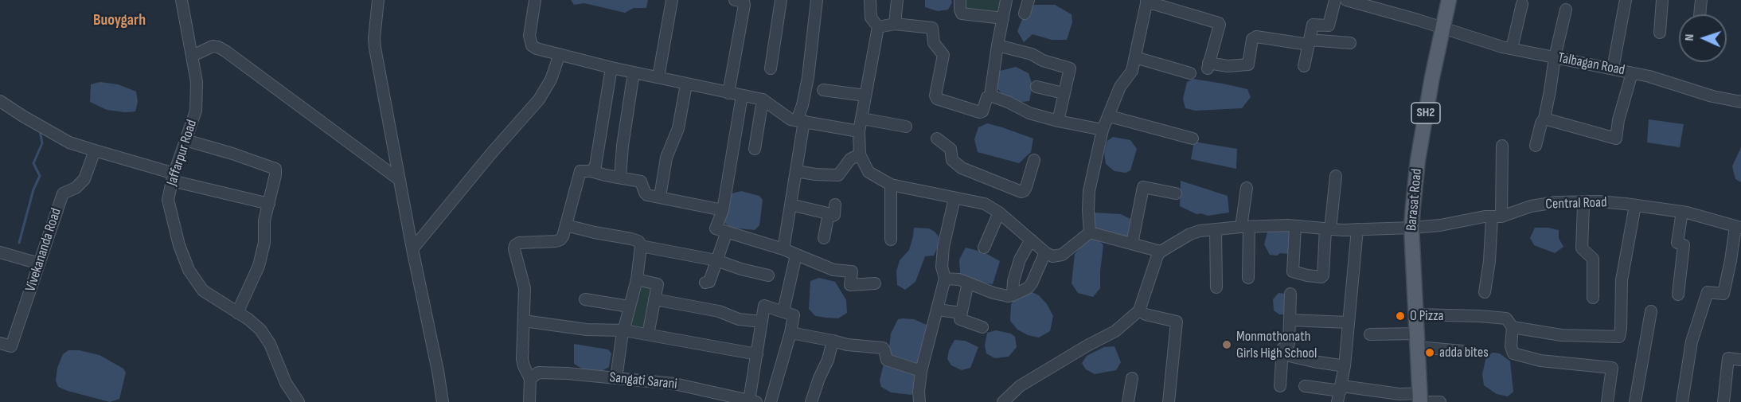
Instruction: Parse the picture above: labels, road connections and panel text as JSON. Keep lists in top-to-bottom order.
{
  "streets": {
    "main road": ["SH2", "Barasat Road"],
    "street": [
      "Talbagan Road",
      "Jaffarpur Road",
      "Central Road",
      "Vivekananda Road",
      "Sangati Sarani"
    ]
  },
  "crossings": [
    ["Talbagan Road", "Barasat Road"],
    ["Barasat Road", "Central Road"]
  ],
  "districts": ["Buoygarh"],
  "places": ["O Pizza", "Monmothonath Girls High School", "adda bites"],
  "north": "left"
}
